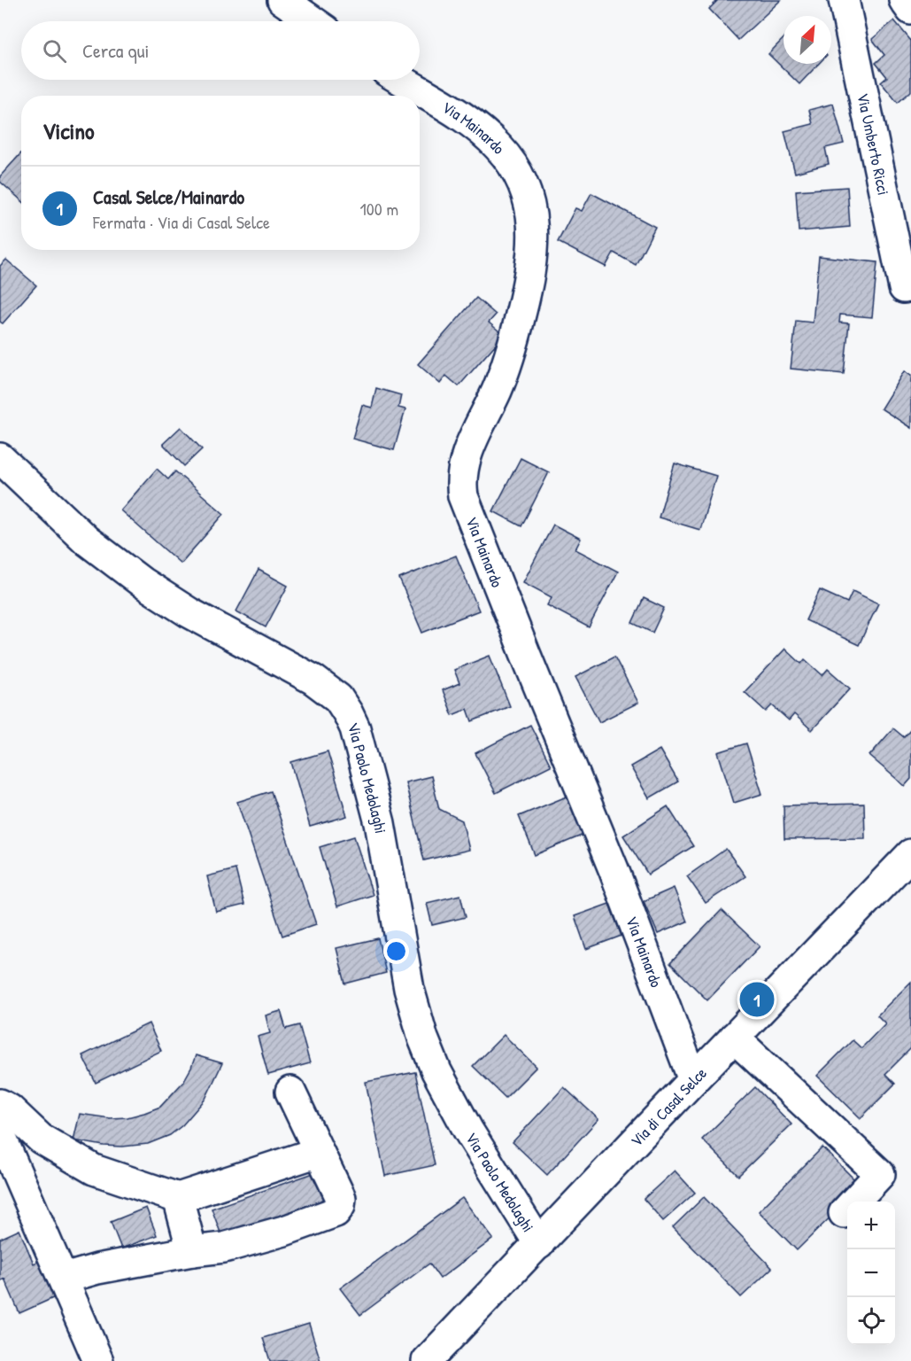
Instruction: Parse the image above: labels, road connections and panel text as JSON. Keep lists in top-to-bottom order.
{
  "streets": {
    "street": [
      "Via Mainardo",
      "Via Umberto Ricci",
      "Via Paolo Medolaghi",
      "Via di Casal Selce"
    ]
  },
  "crossings": [
    ["Via Mainardo", "Via di Casal Selce"],
    ["Via Paolo Medolaghi", "Via di Casal Selce"]
  ],
  "north": "top right",
  "page": {
    "search": "Cerca qui",
    "heading": "Vicino",
    "list": [
      {
        "mark": "1",
        "name": "Casal Selce/Mainardo",
        "note": "Fermata · Via di Casal Selce",
        "value": "100 m"
      }
    ],
    "pins": "1",
    "map_buttons": ["+", "−"]
  }
}
